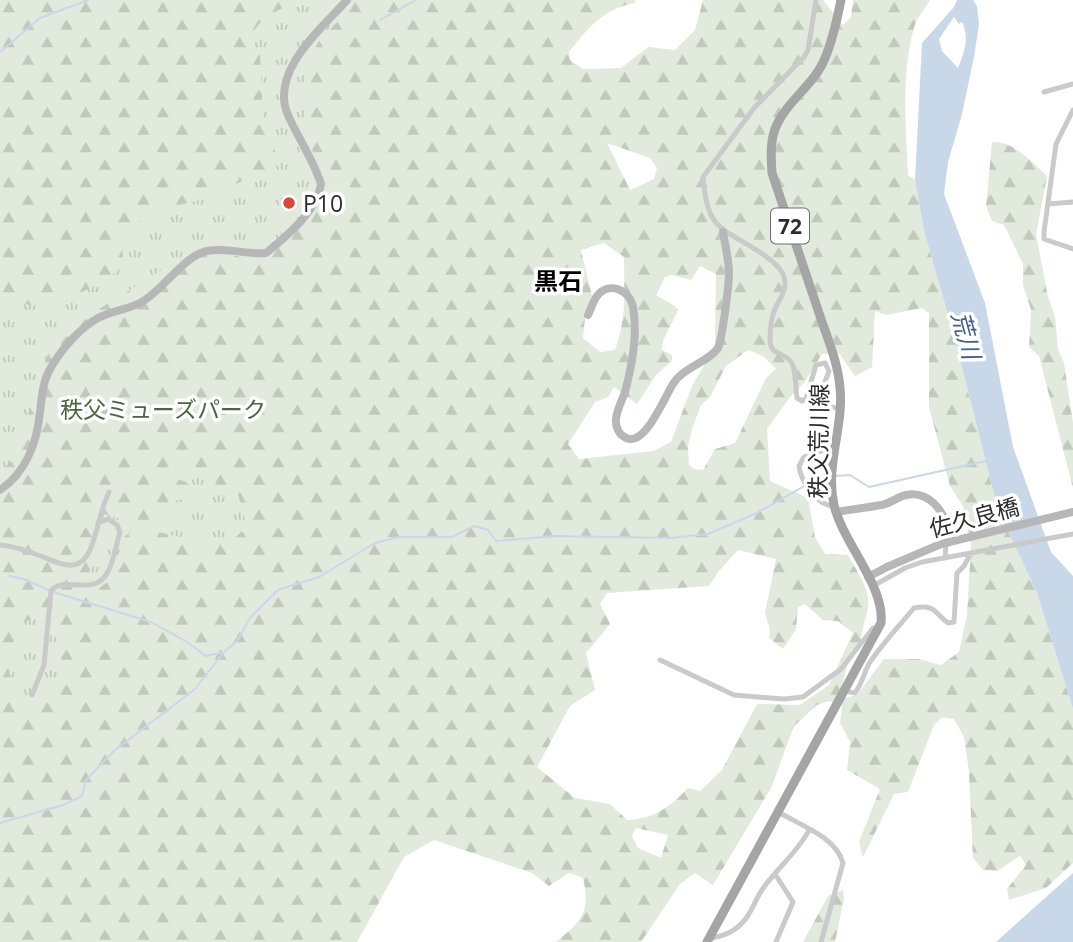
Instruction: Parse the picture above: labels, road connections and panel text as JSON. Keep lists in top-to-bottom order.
{
  "streets": {
    "main road": ["72", "秩父荒川線"],
    "street": ["佐久良橋"]
  },
  "crossings": [
    ["秩父荒川線", "佐久良橋"]
  ],
  "districts": ["黒石"],
  "water": ["荒川"],
  "parks": ["秩父ミューズパーク"],
  "places": ["P10"]
}
